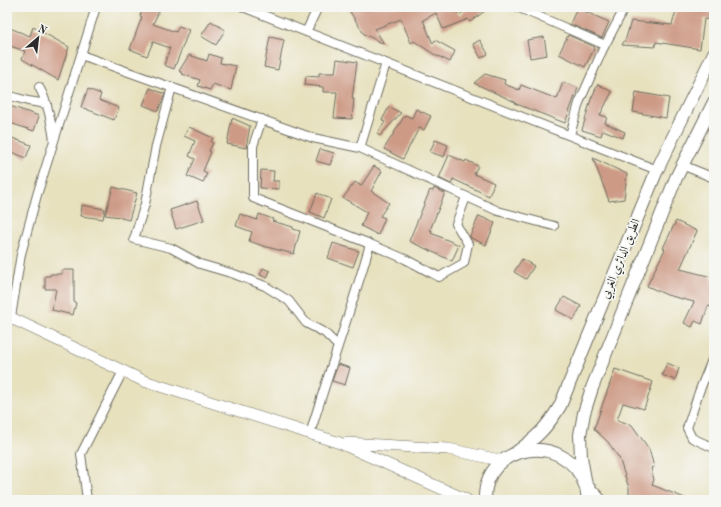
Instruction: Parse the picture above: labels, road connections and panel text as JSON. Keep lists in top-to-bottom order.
{
  "streets": {
    "main road": ["الطريق الدائري الغربي"]
  },
  "north": "top right"
}
